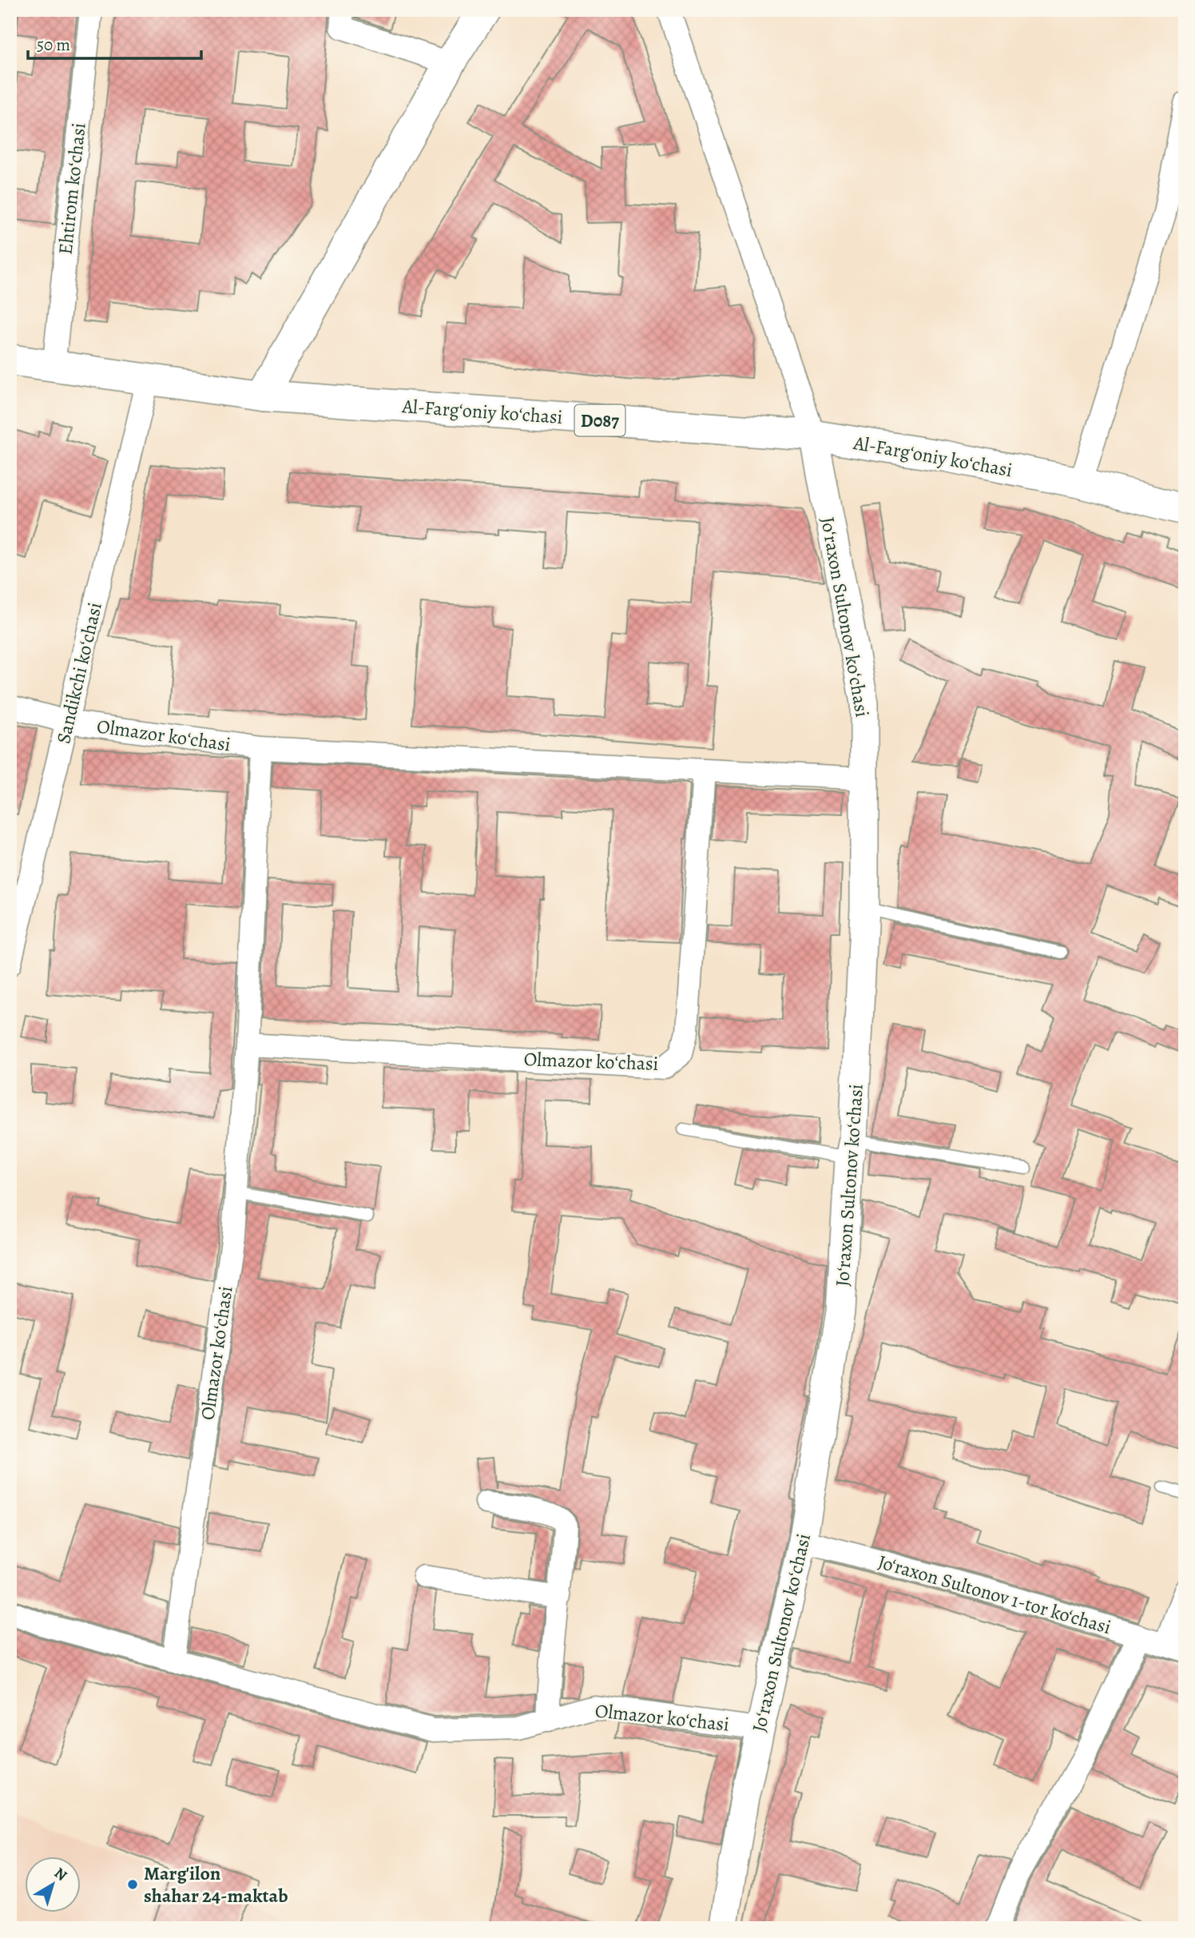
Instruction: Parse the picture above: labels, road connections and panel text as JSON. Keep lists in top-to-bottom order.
{
  "streets": {
    "main road": ["Al-Fargʻoniy koʻchasi", "D087"],
    "street": [
      "Ehtirom koʻchasi",
      "Joʻraxon Sultonov koʻchasi",
      "Sandikchi koʻchasi",
      "Olmazor koʻchasi",
      "Jo‘raxon Sultonov 1-tor ko‘chasi"
    ]
  },
  "crossings": [
    ["Ehtirom koʻchasi", "Al-Fargʻoniy koʻchasi"],
    ["Al-Fargʻoniy koʻchasi", "Joʻraxon Sultonov koʻchasi"],
    ["Al-Fargʻoniy koʻchasi", "Sandikchi koʻchasi"],
    ["Joʻraxon Sultonov koʻchasi", "Olmazor koʻchasi"],
    ["Joʻraxon Sultonov koʻchasi", "Jo‘raxon Sultonov 1-tor ko‘chasi"],
    ["Sandikchi koʻchasi", "Olmazor koʻchasi"]
  ],
  "places": ["Marg'ilon shahar 24-maktab"],
  "scale_bar": "50 m",
  "north": "top right"
}
